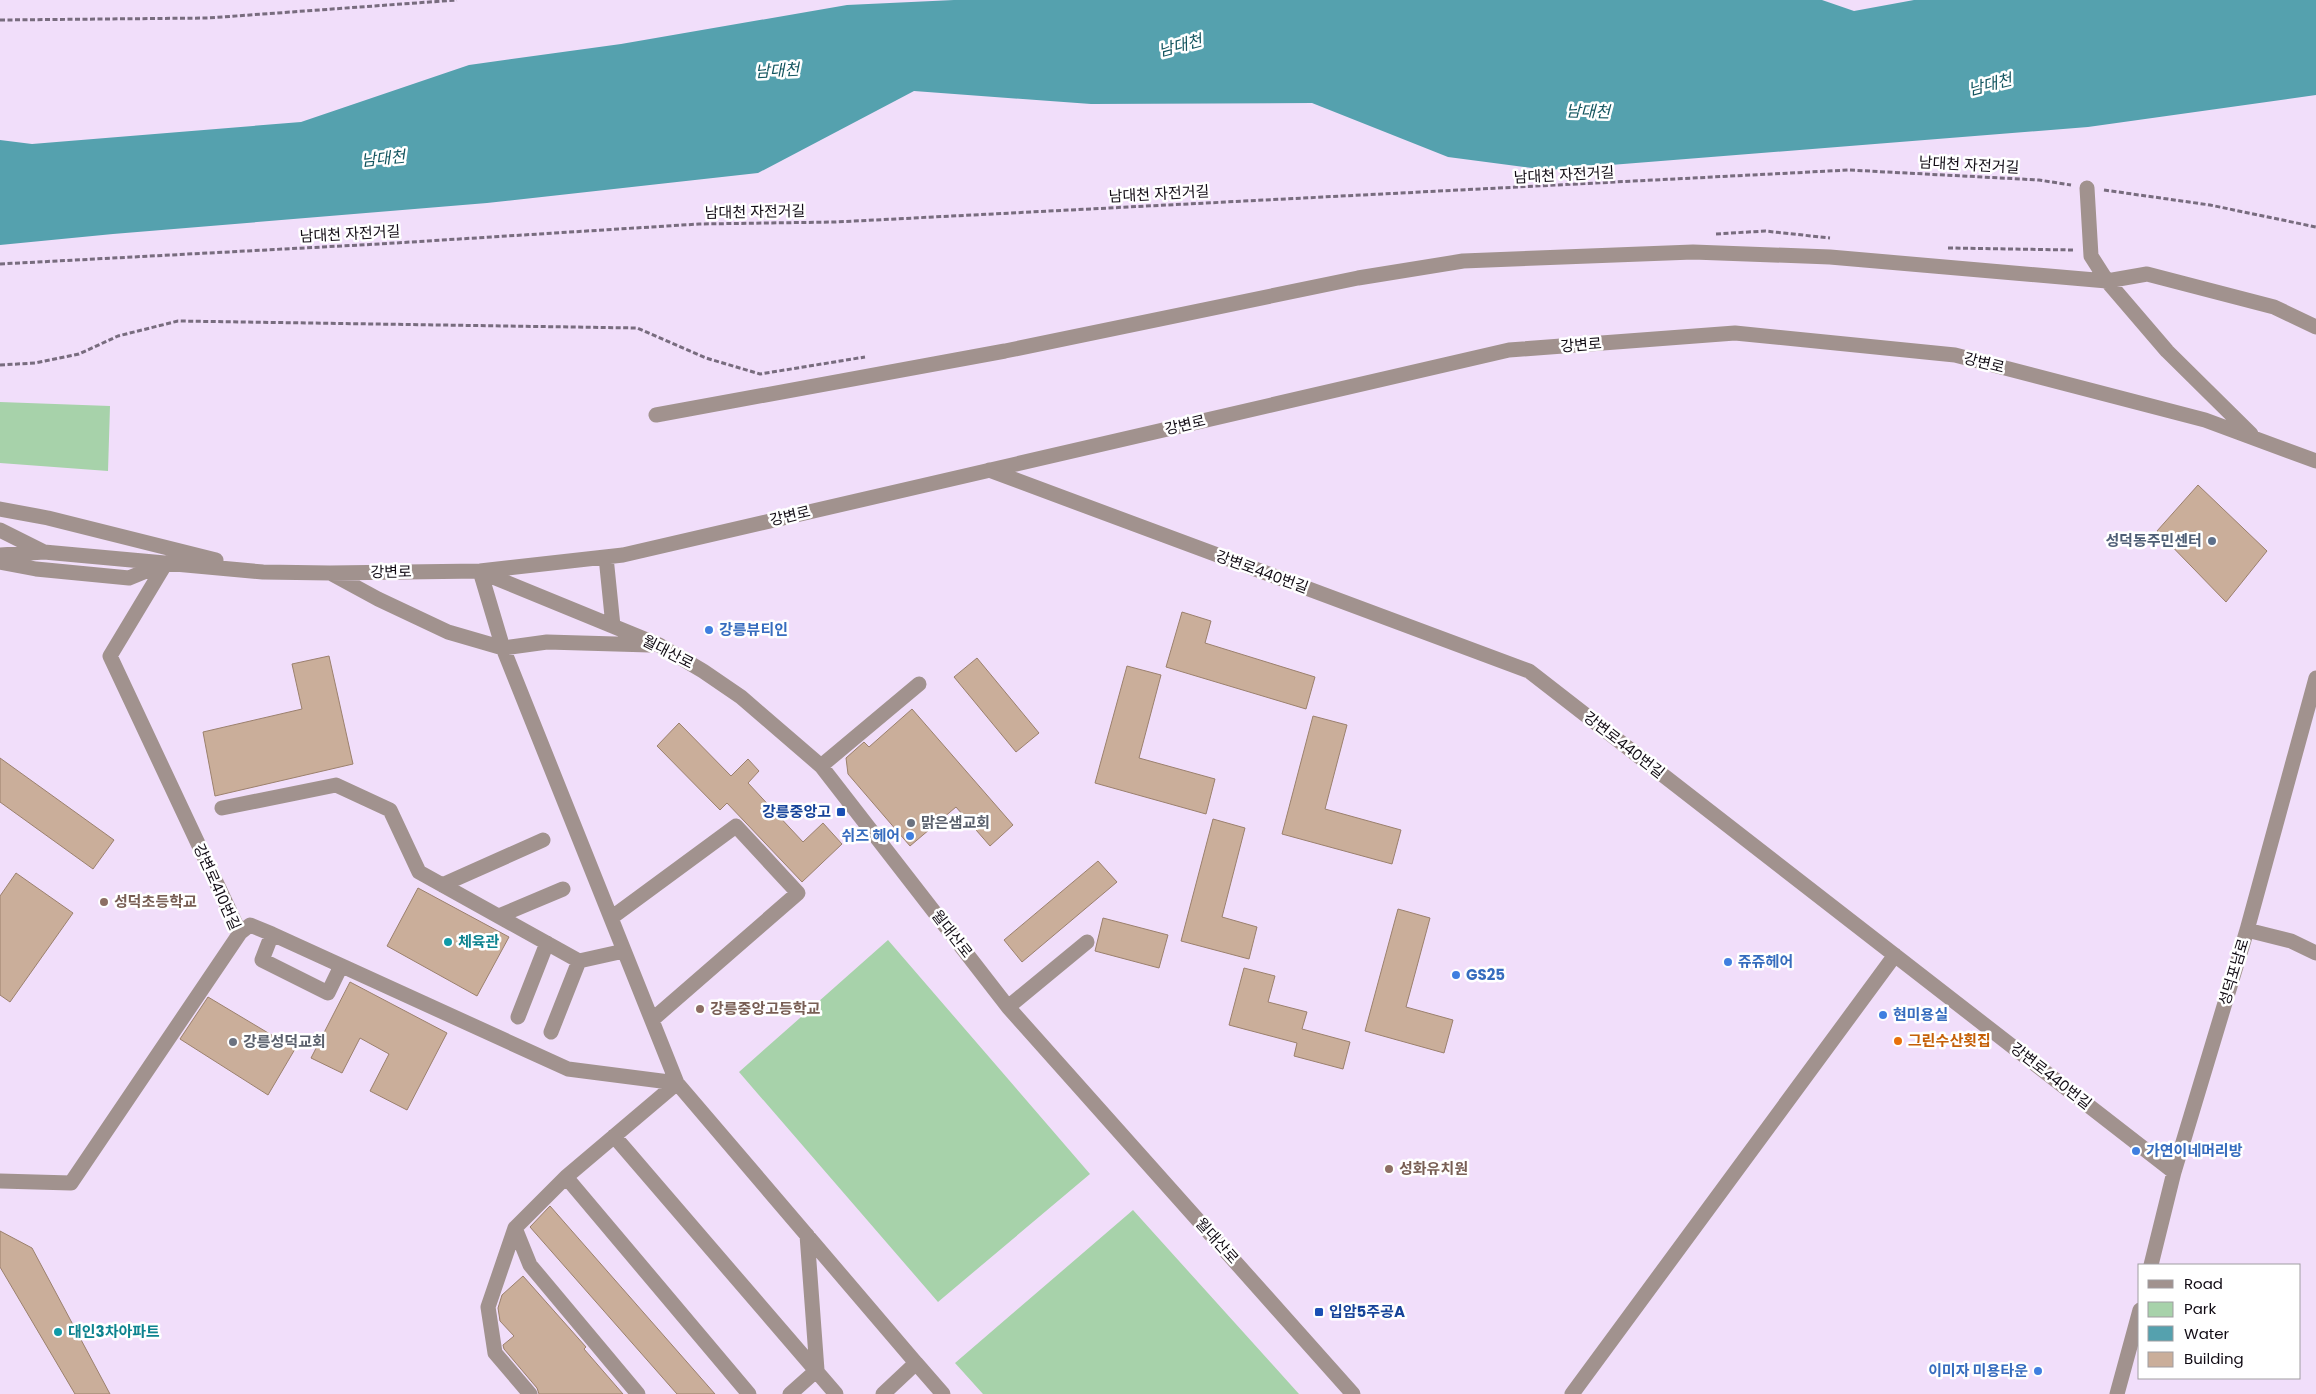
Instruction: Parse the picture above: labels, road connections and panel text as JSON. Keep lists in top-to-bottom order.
{
  "streets": {
    "street": [
      "강변로",
      "강변로440번길",
      "월대산로",
      "강변로410번길",
      "성덕포남로"
    ],
    "path": ["남대천 자전거길"]
  },
  "crossings": [
    ["강변로", "강변로440번길"],
    ["강변로", "월대산로"],
    ["강변로", "강변로410번길"],
    ["강변로440번길", "성덕포남로"]
  ],
  "water": ["남대천"],
  "places": {
    "other": [
      "성덕동주민센터",
      "강릉뷰티인",
      "맑은샘교회",
      "쉬즈 헤어",
      "성덕초등학교",
      "체육관",
      "쥬쥬헤어",
      "GS25",
      "강릉중앙고등학교",
      "현미용실",
      "그린수산횟집",
      "강릉성덕교회",
      "가연이네머리방",
      "성화유치원",
      "대인3차아파트",
      "이미자 미용타운"
    ],
    "transit": ["강릉중앙고", "입암5주공A"]
  },
  "legend": [
    "Road",
    "Park",
    "Water",
    "Building"
  ]
}
